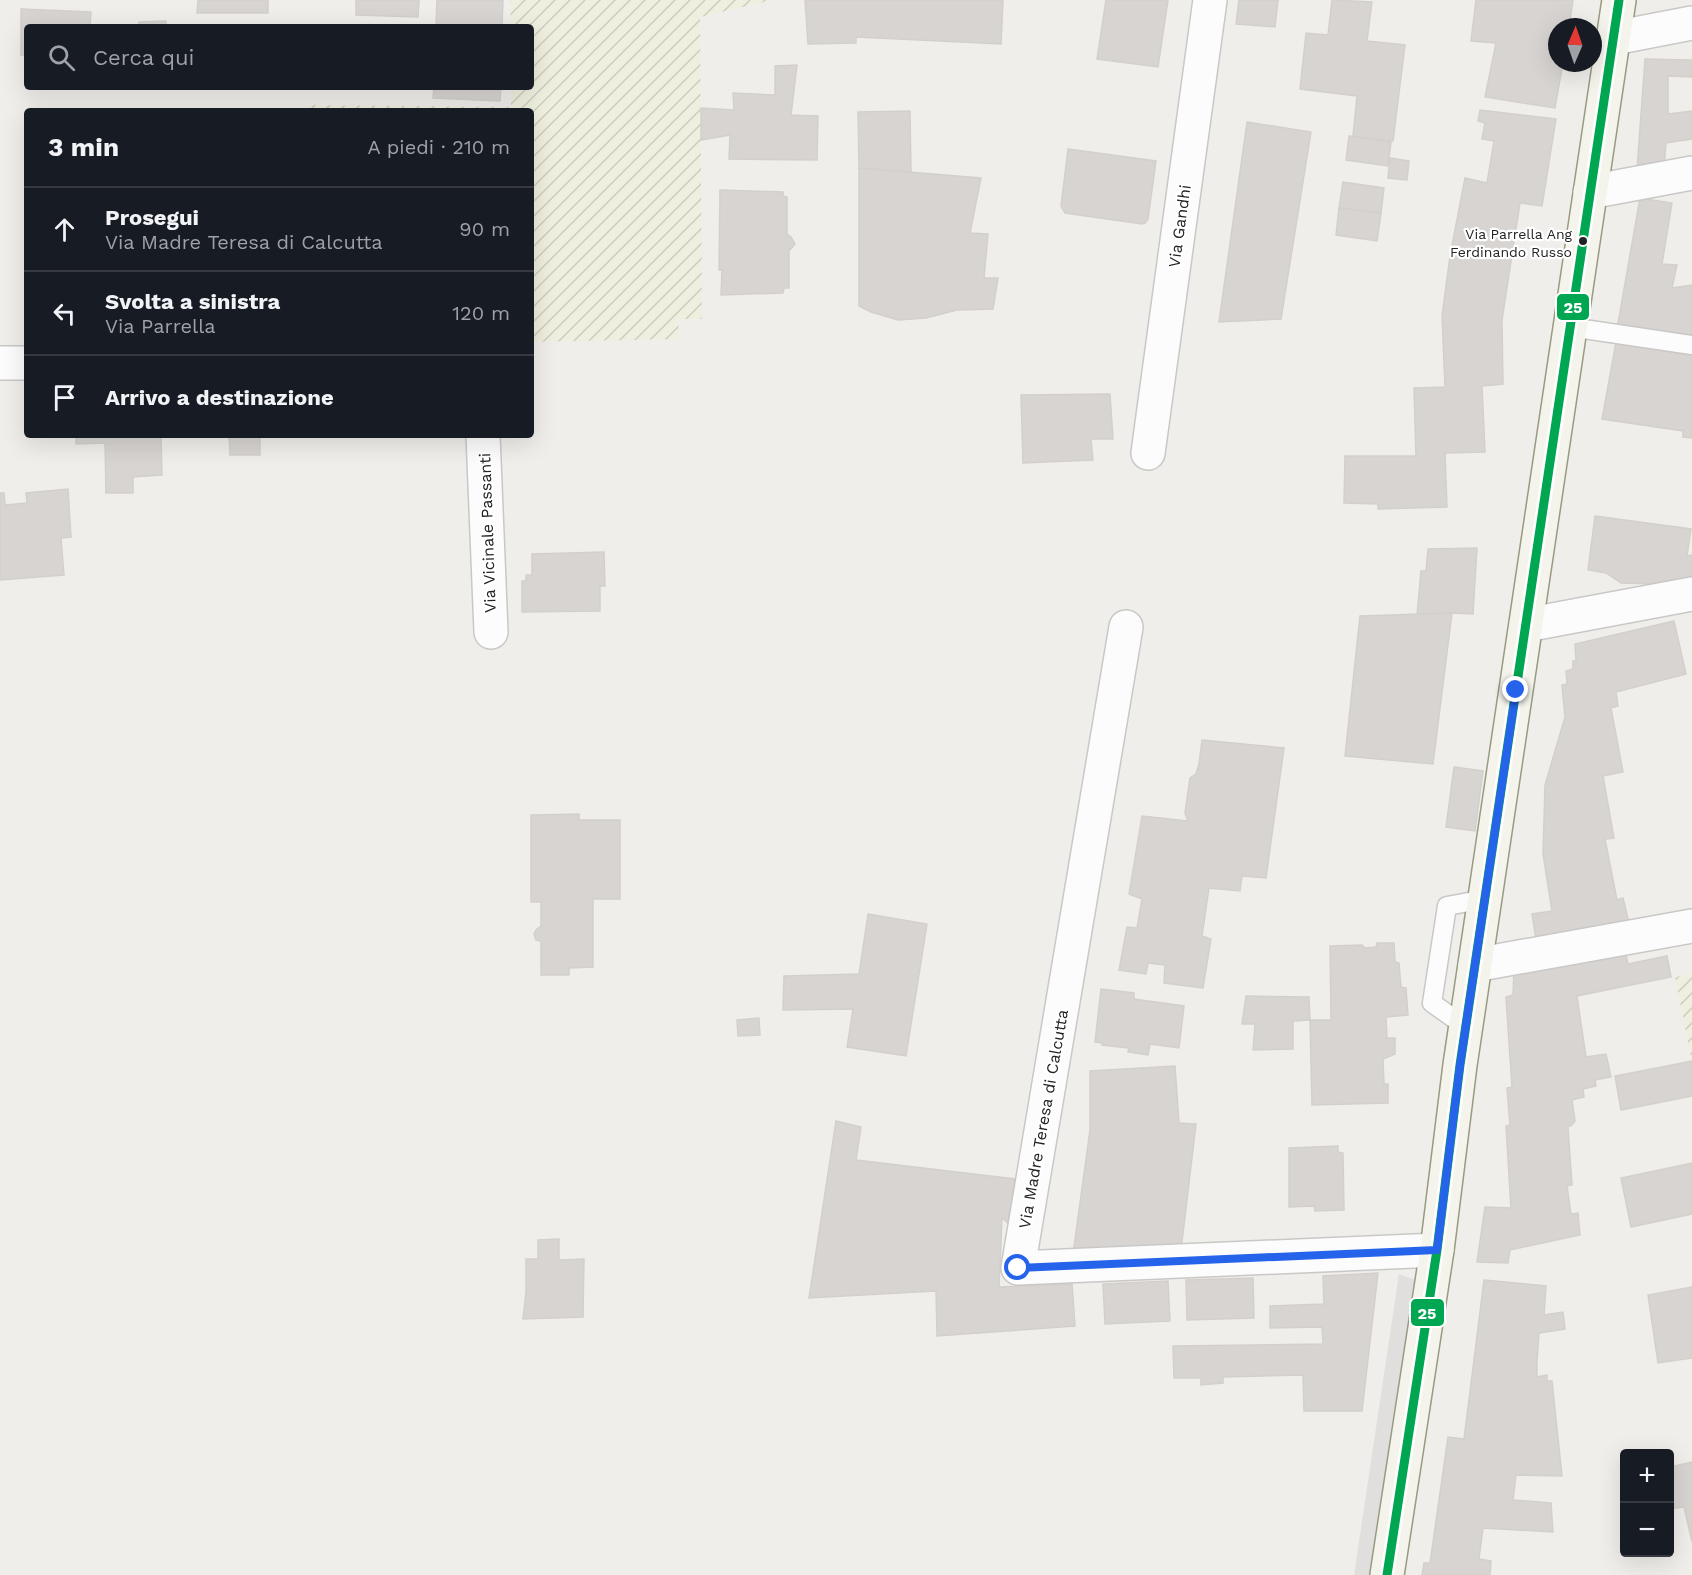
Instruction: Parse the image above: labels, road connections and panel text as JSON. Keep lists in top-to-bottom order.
{
  "streets": {
    "street": ["Via Gandhi", "Via Vicinale Passanti", "Via Madre Teresa di Calcutta"]
  },
  "places": ["Via Parrella Ang Ferdinando Russo"],
  "lines": ["transit line 25"],
  "north": "top",
  "page": {
    "search": "Cerca qui",
    "heading": ["3 min", "A piedi · 210 m"],
    "list": [
      ["Prosegui", "Via Madre Teresa di Calcutta", "90 m"],
      ["Svolta a sinistra", "Via Parrella", "120 m"],
      "Arrivo a destinazione"
    ],
    "map_buttons": ["+", "−"]
  }
}
